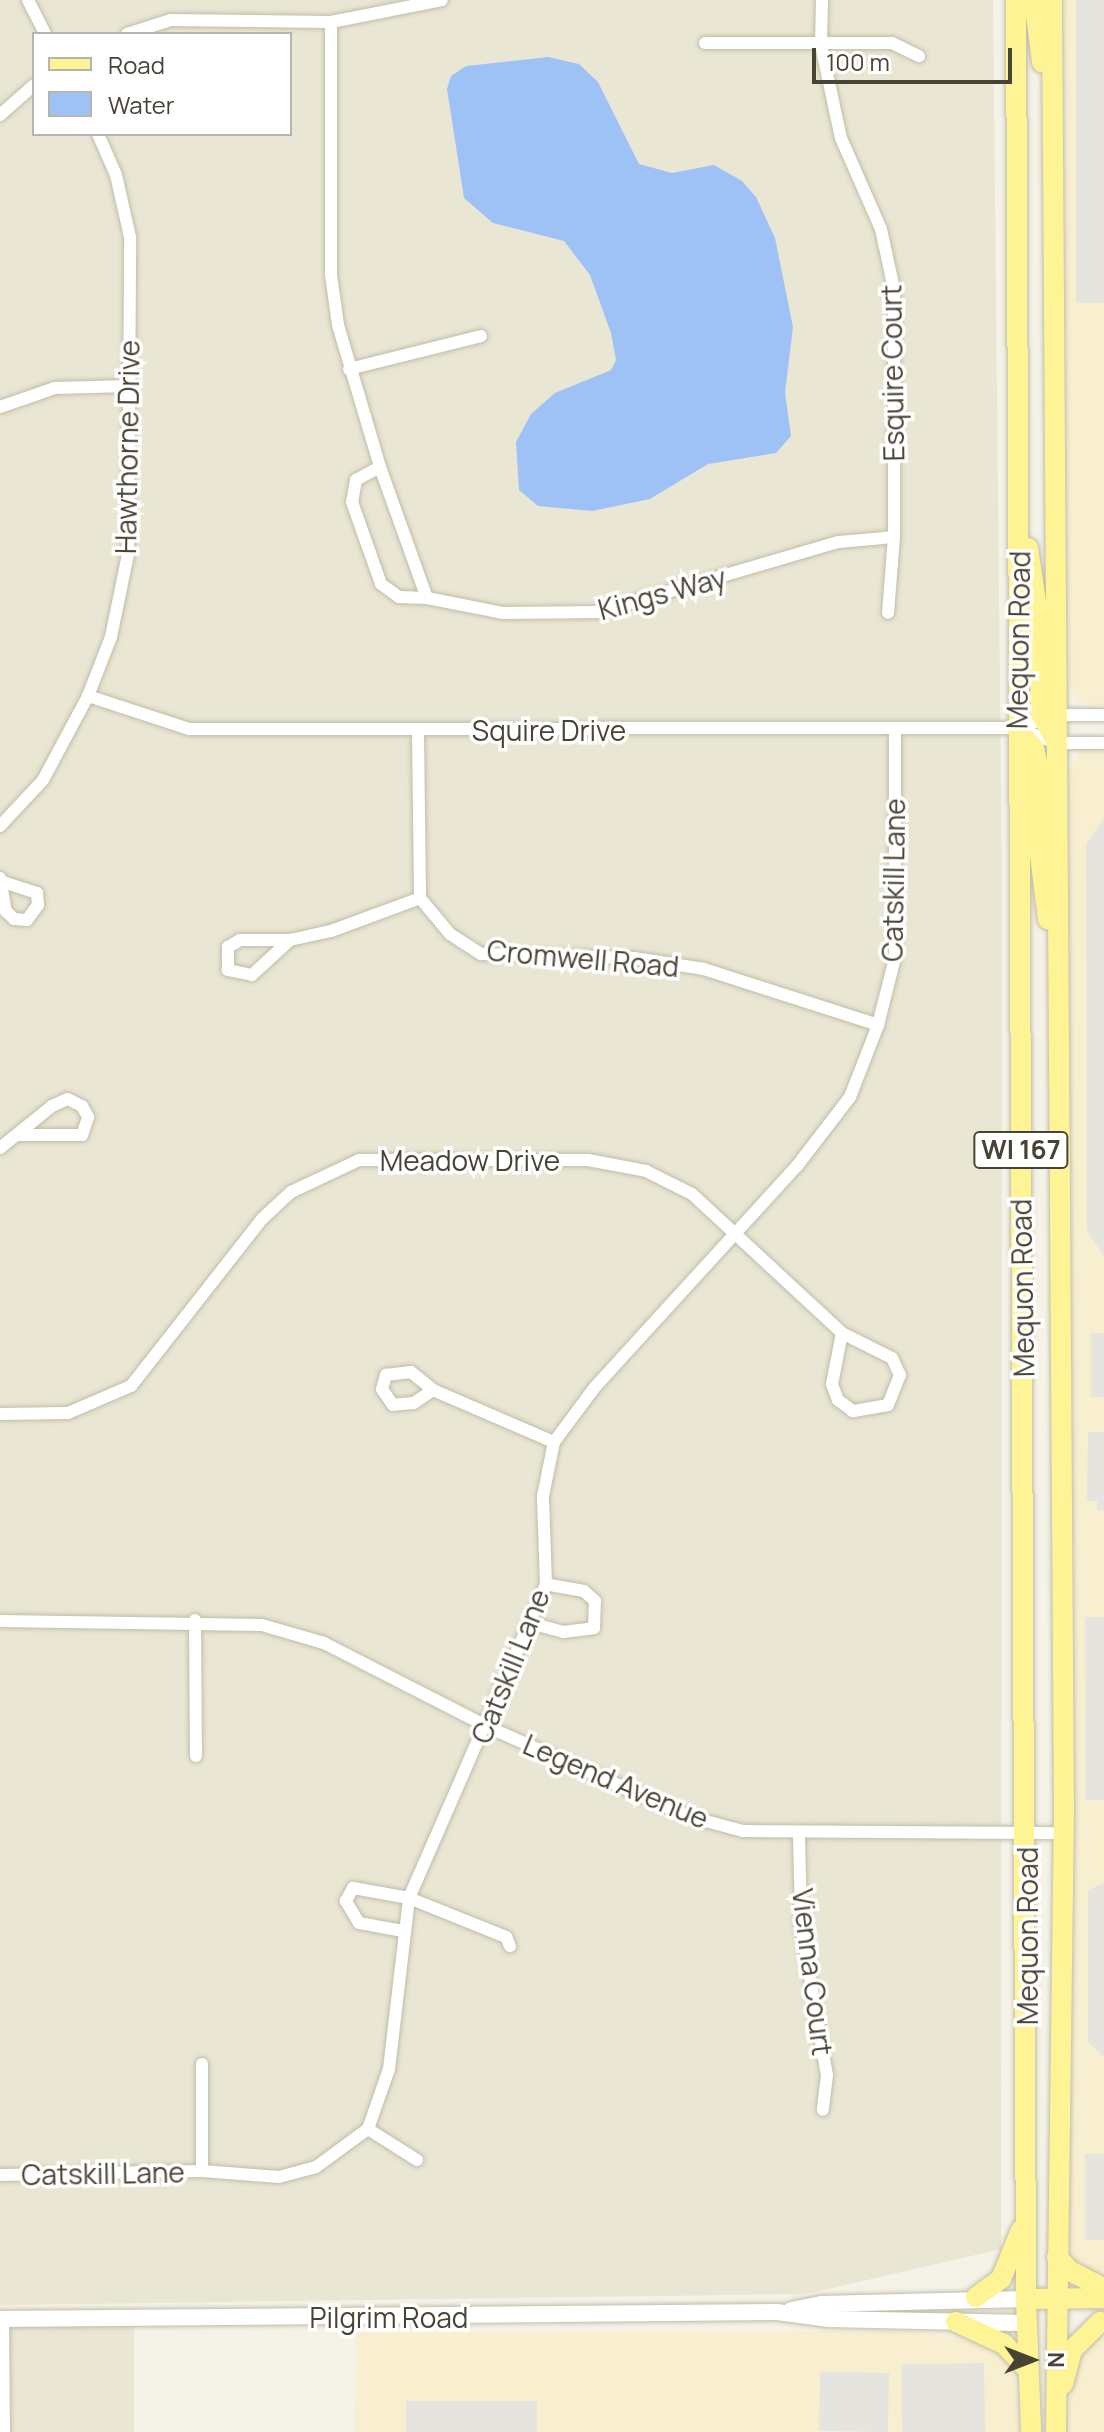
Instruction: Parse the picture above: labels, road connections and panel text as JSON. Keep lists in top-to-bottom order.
{
  "streets": {
    "main road": ["Mequon Road", "WI 167", "Pilgrim Road"],
    "street": [
      "Esquire Court",
      "Hawthorne Drive",
      "Kings Way",
      "Squire Drive",
      "Catskill Lane",
      "Cromwell Road",
      "Meadow Drive",
      "Legend Avenue",
      "Vienna Court"
    ]
  },
  "crossings": [
    ["Esquire Court", "Kings Way"],
    ["Hawthorne Drive", "Squire Drive"],
    ["Mequon Road", "Squire Drive"],
    ["Mequon Road", "Legend Avenue"],
    ["Mequon Road", "Pilgrim Road"],
    ["Squire Drive", "Catskill Lane"],
    ["Catskill Lane", "Cromwell Road"],
    ["Catskill Lane", "Meadow Drive"],
    ["Catskill Lane", "Legend Avenue"],
    ["Legend Avenue", "Vienna Court"]
  ],
  "legend": ["Road", "Water"],
  "scale_bar": "100 m",
  "north": "right"
}
